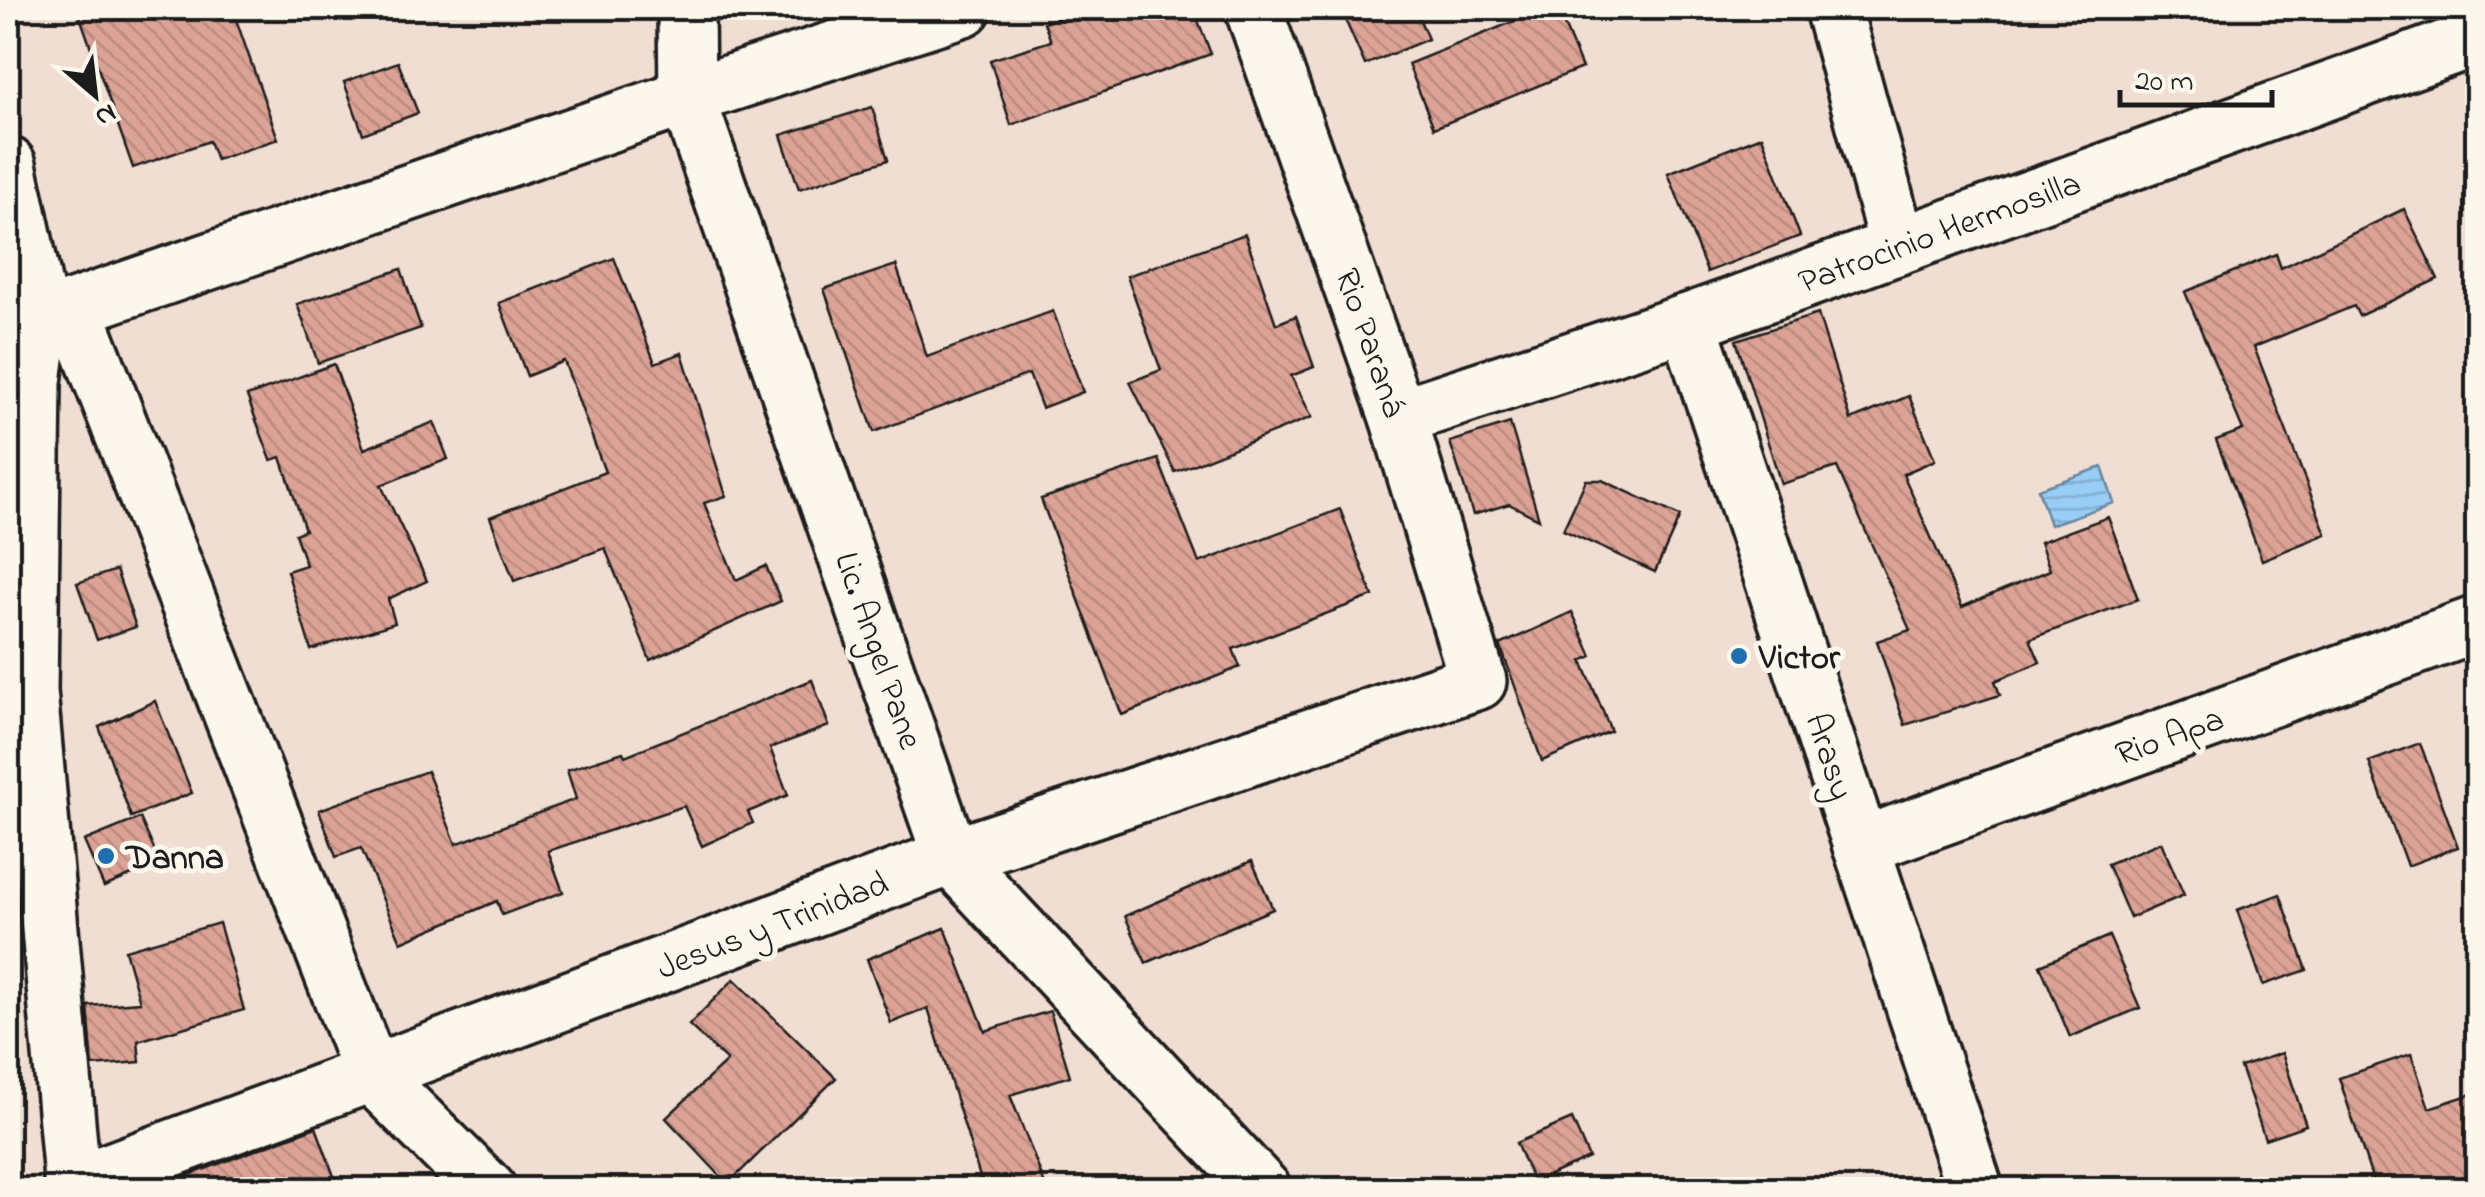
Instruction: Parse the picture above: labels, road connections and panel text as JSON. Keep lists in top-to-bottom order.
{
  "streets": {
    "street": [
      "Patrocinio Hermosilla",
      "Rio Paraná",
      "Lic. Angel Pane",
      "Rio Apa",
      "Arasy",
      "Jesus y Trinidad"
    ]
  },
  "crossings": [
    ["Patrocinio Hermosilla", "Rio Paraná"],
    ["Patrocinio Hermosilla", "Arasy"],
    ["Rio Paraná", "Jesus y Trinidad"],
    ["Lic. Angel Pane", "Jesus y Trinidad"],
    ["Rio Apa", "Arasy"]
  ],
  "places": ["Victor", "Danna"],
  "scale_bar": "20 m",
  "north": "bottom right"
}
